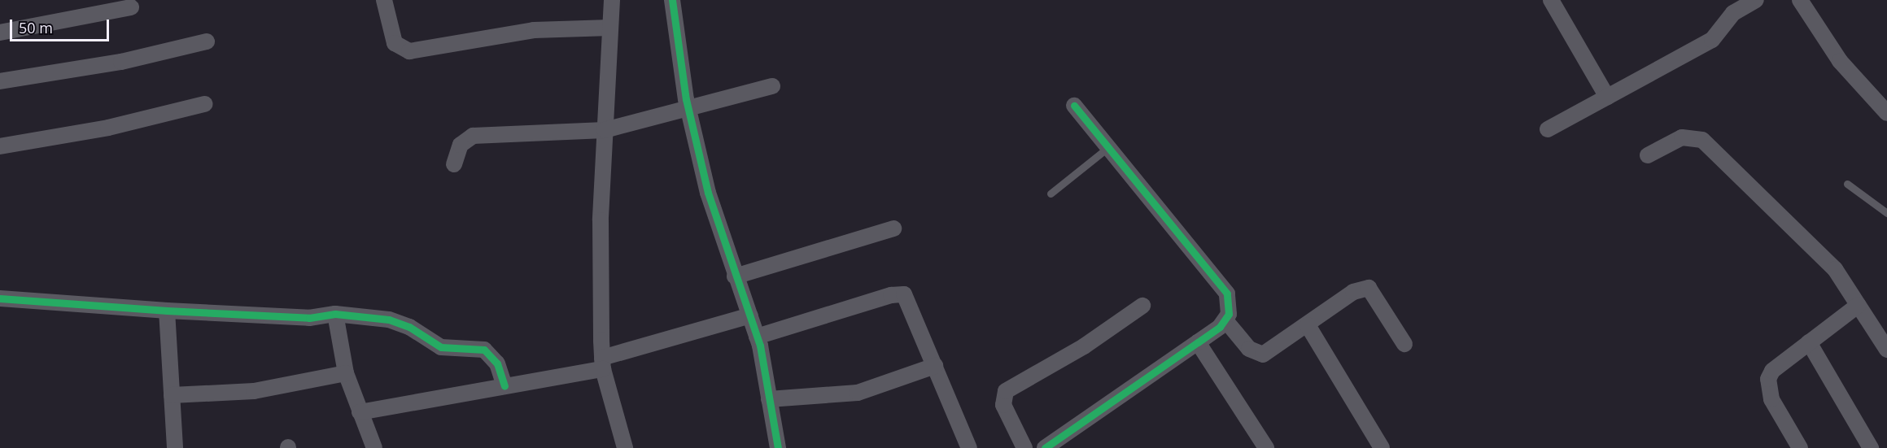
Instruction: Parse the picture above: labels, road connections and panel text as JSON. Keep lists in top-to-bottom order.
{
  "scale_bar": "50 m"
}
